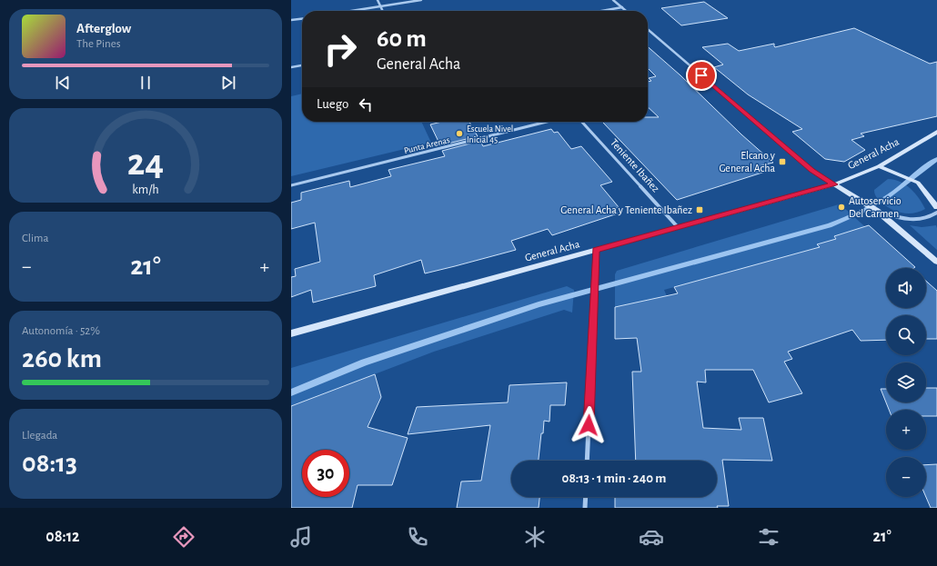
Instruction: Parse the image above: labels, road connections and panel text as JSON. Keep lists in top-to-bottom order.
{
  "streets": {
    "main road": ["General Acha"],
    "street": ["Punta Arenas", "Teniente Ibañez"]
  },
  "crossings": [
    ["General Acha", "Teniente Ibañez"]
  ],
  "places": {
    "other": ["Escuela Nivel Inicial 45", "Autoservicio Del Carmen"],
    "transit": ["Elcano y General Acha", "General Acha y Teniente Ibañez"]
  },
  "page": {
    "turn": ["60 m", "General Acha"],
    "song": ["Afterglow", "The Pines"],
    "then": "Luego",
    "tile": [
      "Clima",
      ["Autonomía · 52%", "260 km"],
      ["Llegada", "08:13"]
    ],
    "heat": ["−", "21°", "+"],
    "map_buttons": ["+", "−"],
    "limit": "30",
    "trip": "08:13 · 1 min · 240 m",
    "tabs": ["08:12", "21°"],
    "gauge": ["24", "km/h"]
  }
}
